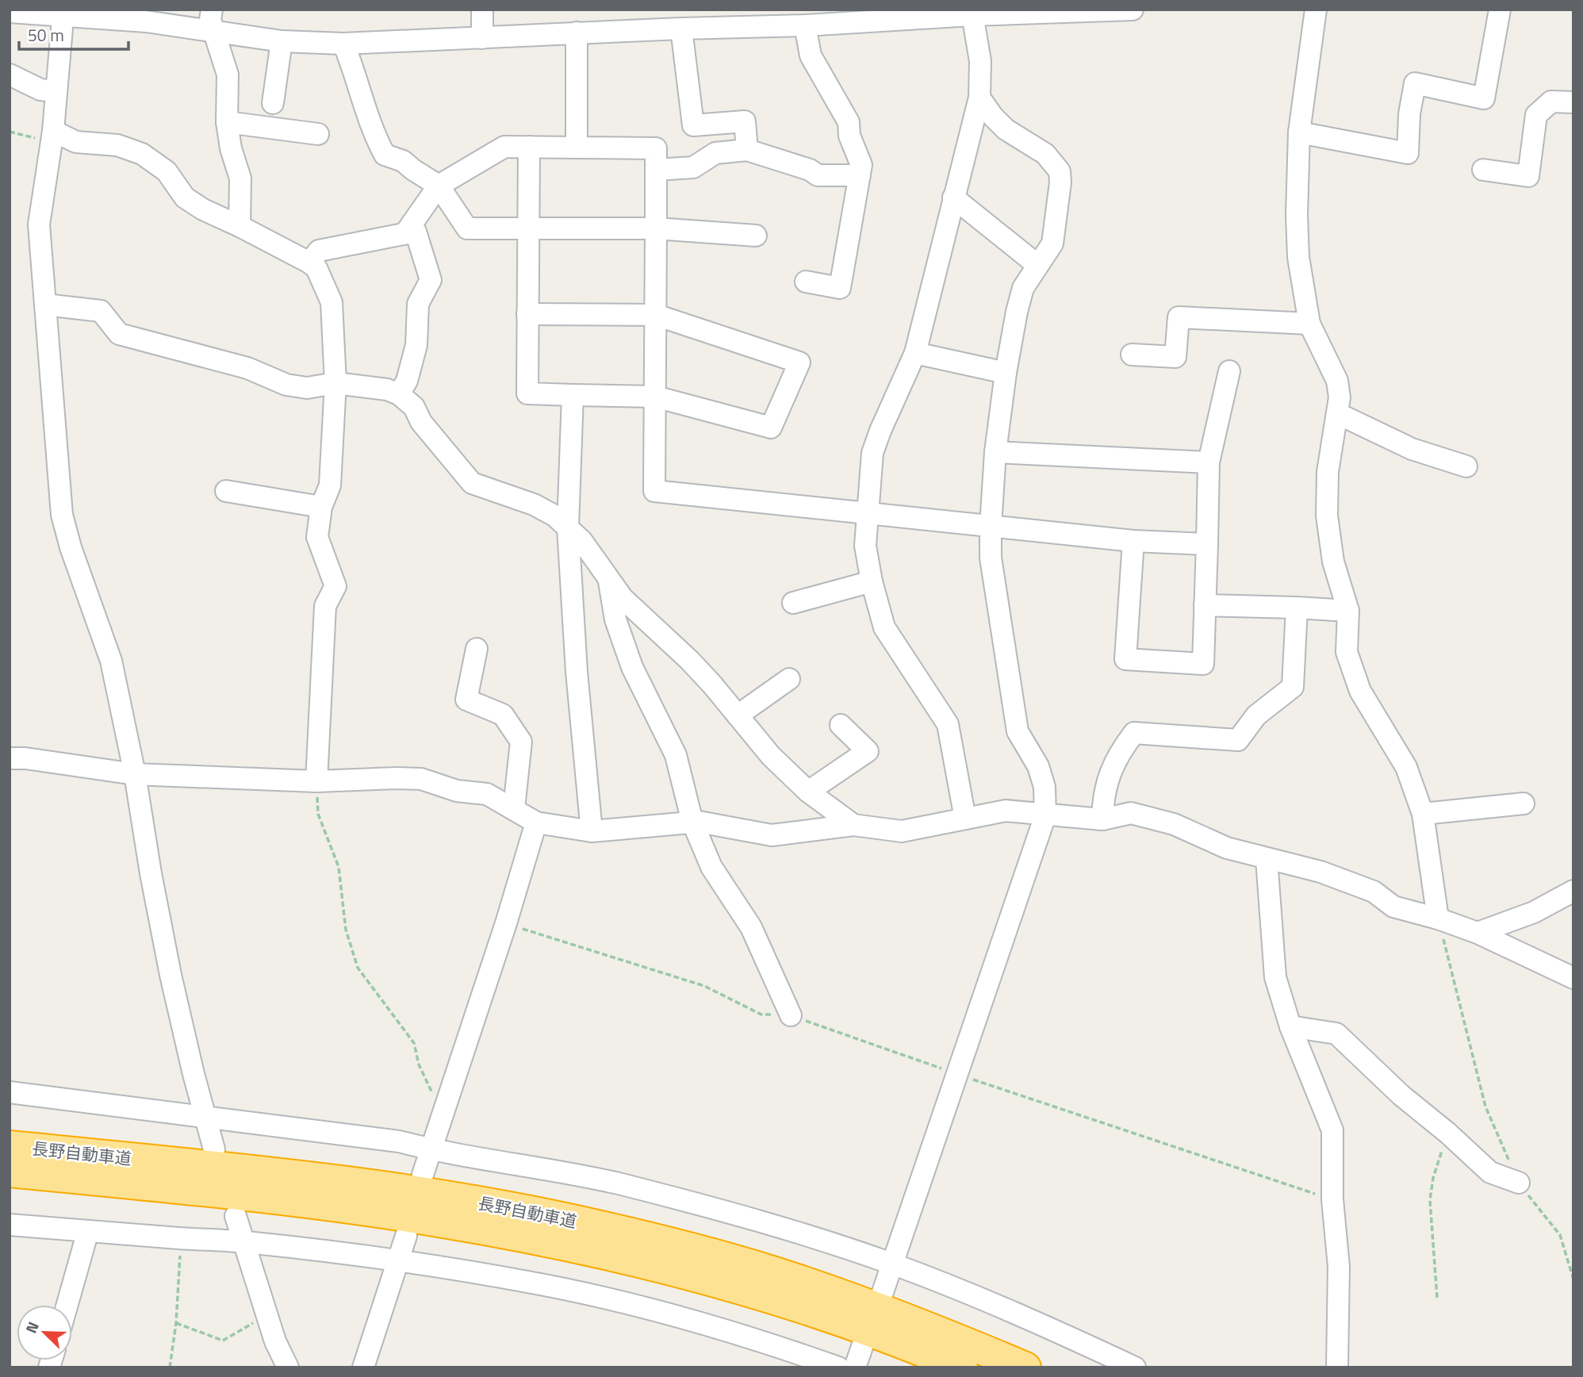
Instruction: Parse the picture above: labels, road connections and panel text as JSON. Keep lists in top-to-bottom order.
{
  "streets": {
    "highway": ["長野自動車道"]
  },
  "scale_bar": "50 m",
  "north": "top left"
}
